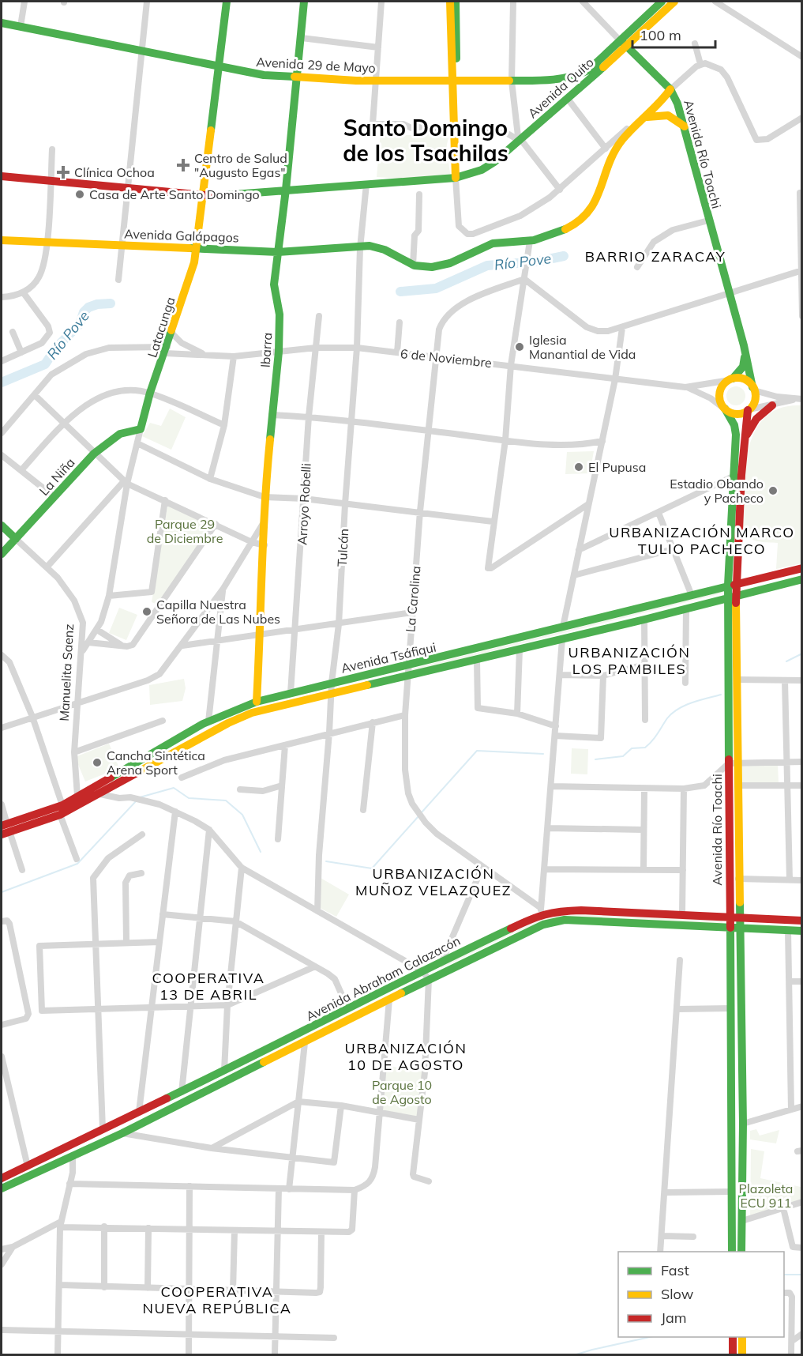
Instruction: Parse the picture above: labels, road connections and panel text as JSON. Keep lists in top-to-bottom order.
{
  "streets": {
    "main road": [
      "Avenida 29 de Mayo",
      "Avenida Quito",
      "Avenida Río Toachi",
      "Avenida Galápagos",
      "Latacunga",
      "Ibarra",
      "La Niña",
      "Avenida Tsáfiqui",
      "Manuelita Saenz",
      "Avenida Abraham Calazacón"
    ],
    "street": [
      "6 de Noviembre",
      "Arroyo Robelli",
      "Tulcán",
      "La Carolina"
    ]
  },
  "crossings": [
    ["Avenida 29 de Mayo", "Avenida Quito"],
    ["Avenida 29 de Mayo", "Avenida Río Toachi"],
    ["Avenida 29 de Mayo", "Latacunga"],
    ["Avenida 29 de Mayo", "Ibarra"],
    ["Avenida Quito", "Avenida Río Toachi"],
    ["Avenida Quito", "Latacunga"],
    ["Avenida Quito", "Ibarra"],
    ["Avenida Quito", "Tulcán"],
    ["Avenida Río Toachi", "6 de Noviembre"],
    ["Avenida Río Toachi", "Avenida Tsáfiqui"],
    ["Avenida Río Toachi", "Avenida Abraham Calazacón"],
    ["Avenida Galápagos", "Latacunga"],
    ["Avenida Galápagos", "Ibarra"],
    ["Avenida Galápagos", "Tulcán"],
    ["Latacunga", "6 de Noviembre"],
    ["Latacunga", "La Niña"],
    ["Latacunga", "Manuelita Saenz"],
    ["Ibarra", "6 de Noviembre"],
    ["Ibarra", "Avenida Tsáfiqui"],
    ["6 de Noviembre", "Arroyo Robelli"],
    ["6 de Noviembre", "Tulcán"],
    ["6 de Noviembre", "La Carolina"],
    ["La Niña", "Manuelita Saenz"],
    ["Arroyo Robelli", "Avenida Tsáfiqui"],
    ["Tulcán", "Avenida Tsáfiqui"],
    ["La Carolina", "Avenida Tsáfiqui"],
    ["La Carolina", "Avenida Abraham Calazacón"],
    ["Avenida Tsáfiqui", "Manuelita Saenz"]
  ],
  "districts": [
    "Santo Domingo de los Tsachilas",
    "BARRIO ZARACAY",
    "URBANIZACIÓN MARCO TULIO PACHECO",
    "URBANIZACIÓN LOS PAMBILES",
    "URBANIZACIÓN MUÑOZ VELAZQUEZ",
    "COOPERATIVA 13 DE ABRIL",
    "URBANIZACIÓN 10 DE AGOSTO",
    "COOPERATIVA NUEVA REPÚBLICA"
  ],
  "water": ["Río Pove"],
  "parks": ["Parque 29 de Diciembre", "Parque 10 de Agosto", "Plazoleta ECU 911"],
  "places": {
    "health": ["Centro de Salud \"Augusto Egas\"", "Clínica Ochoa"],
    "other": [
      "Casa de Arte Santo Domingo",
      "Iglesia Manantial de Vida",
      "El Pupusa",
      "Estadio Obando y Pacheco",
      "Capilla Nuestra Señora de Las Nubes",
      "Cancha Sintética Arena Sport"
    ]
  },
  "legend": ["Fast", "Slow", "Jam"],
  "scale_bar": "100 m"
}
